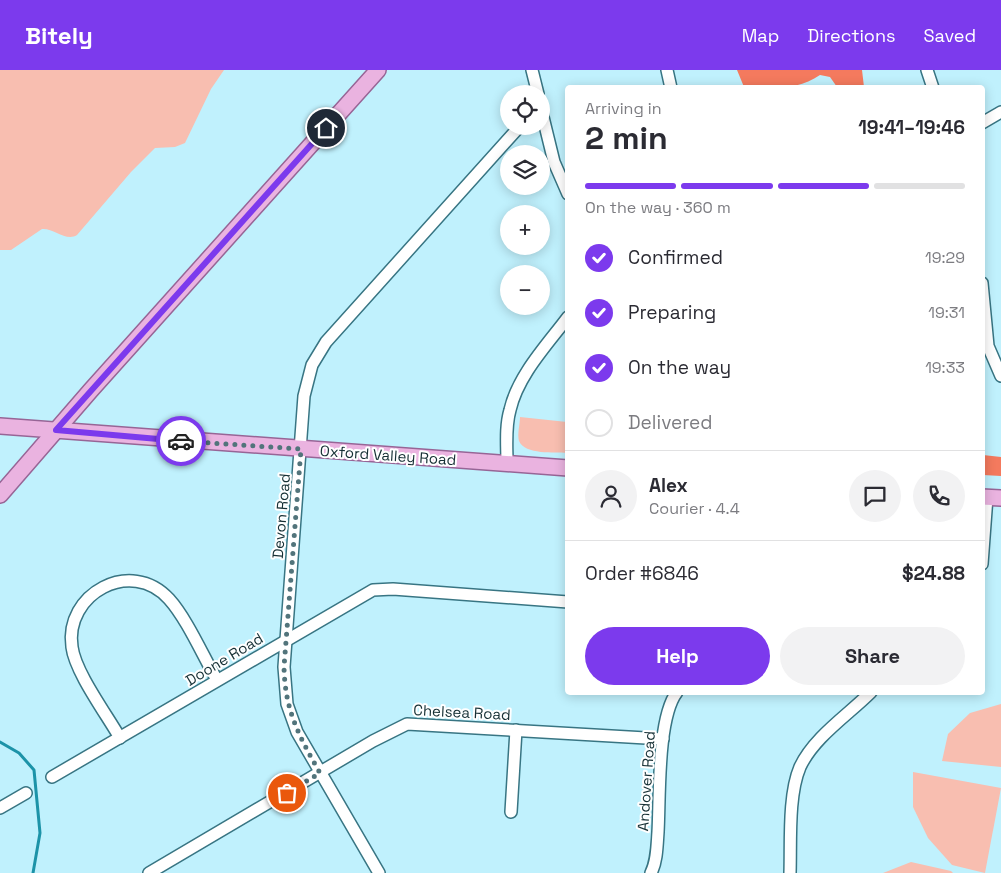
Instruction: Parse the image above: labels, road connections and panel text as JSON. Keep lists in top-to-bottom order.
{
  "streets": {
    "main road": ["Oxford Valley Road"],
    "street": [
      "Devon Road",
      "Doone Road",
      "Chelsea Road",
      "Andover Road"
    ]
  },
  "crossings": [
    ["Oxford Valley Road", "Devon Road"],
    ["Devon Road", "Doone Road"],
    ["Devon Road", "Chelsea Road"],
    ["Chelsea Road", "Andover Road"]
  ],
  "page": {
    "header": "Bitely",
    "nav": ["Map", "Directions", "Saved"],
    "map_buttons": ["+", "−"],
    "heading": ["2 min", "Arriving in", "19:41–19:46"],
    "panel": [
      "Alex",
      "Courier · 4.4",
      "Order #6846",
      "$24.88"
    ],
    "bar": "On the way · 360 m",
    "list": [
      ["Confirmed", "19:29"],
      ["Preparing", "19:31"],
      ["On the way", "19:33"],
      "Delivered"
    ],
    "buttons": ["Help", "Share"]
  }
}
